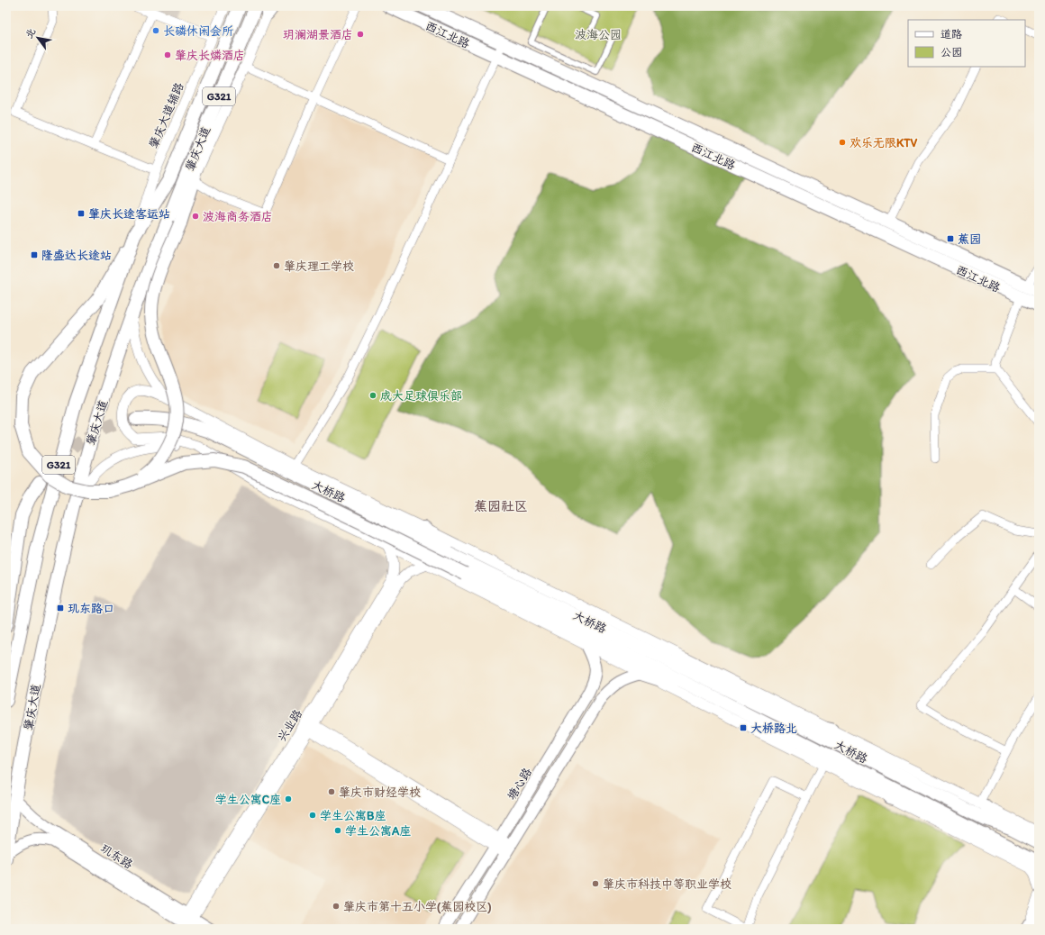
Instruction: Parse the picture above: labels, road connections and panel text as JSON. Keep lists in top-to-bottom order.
{
  "streets": {
    "main road": [
      "西江北路",
      "G321",
      "肇庆大道",
      "大桥路",
      "塘心路",
      "玑东路"
    ],
    "street": ["肇庆大道辅路", "兴业路"]
  },
  "crossings": [
    ["肇庆大道辅路", "肇庆大道"],
    ["肇庆大道", "玑东路"],
    ["兴业路", "玑东路"]
  ],
  "districts": ["蕉园社区"],
  "parks": ["波海公园"],
  "places": {
    "other": [
      "长磷休闲会所",
      "玥澜湖景酒店",
      "肇庆长燐酒店",
      "欢乐无限KTV",
      "波海商务酒店",
      "肇庆理工学校",
      "成大足球俱乐部",
      "肇庆市财经学校",
      "学生公寓C座",
      "学生公寓B座",
      "学生公寓A座",
      "肇庆市科技中等职业学校",
      "肇庆市第十五小学(蕉园校区)"
    ],
    "transit": [
      "肇庆长途客运站",
      "蕉园",
      "隆盛达长途站",
      "玑东路口",
      "大桥路北"
    ]
  },
  "legend": ["道路", "公园"],
  "north": "top left"
}
